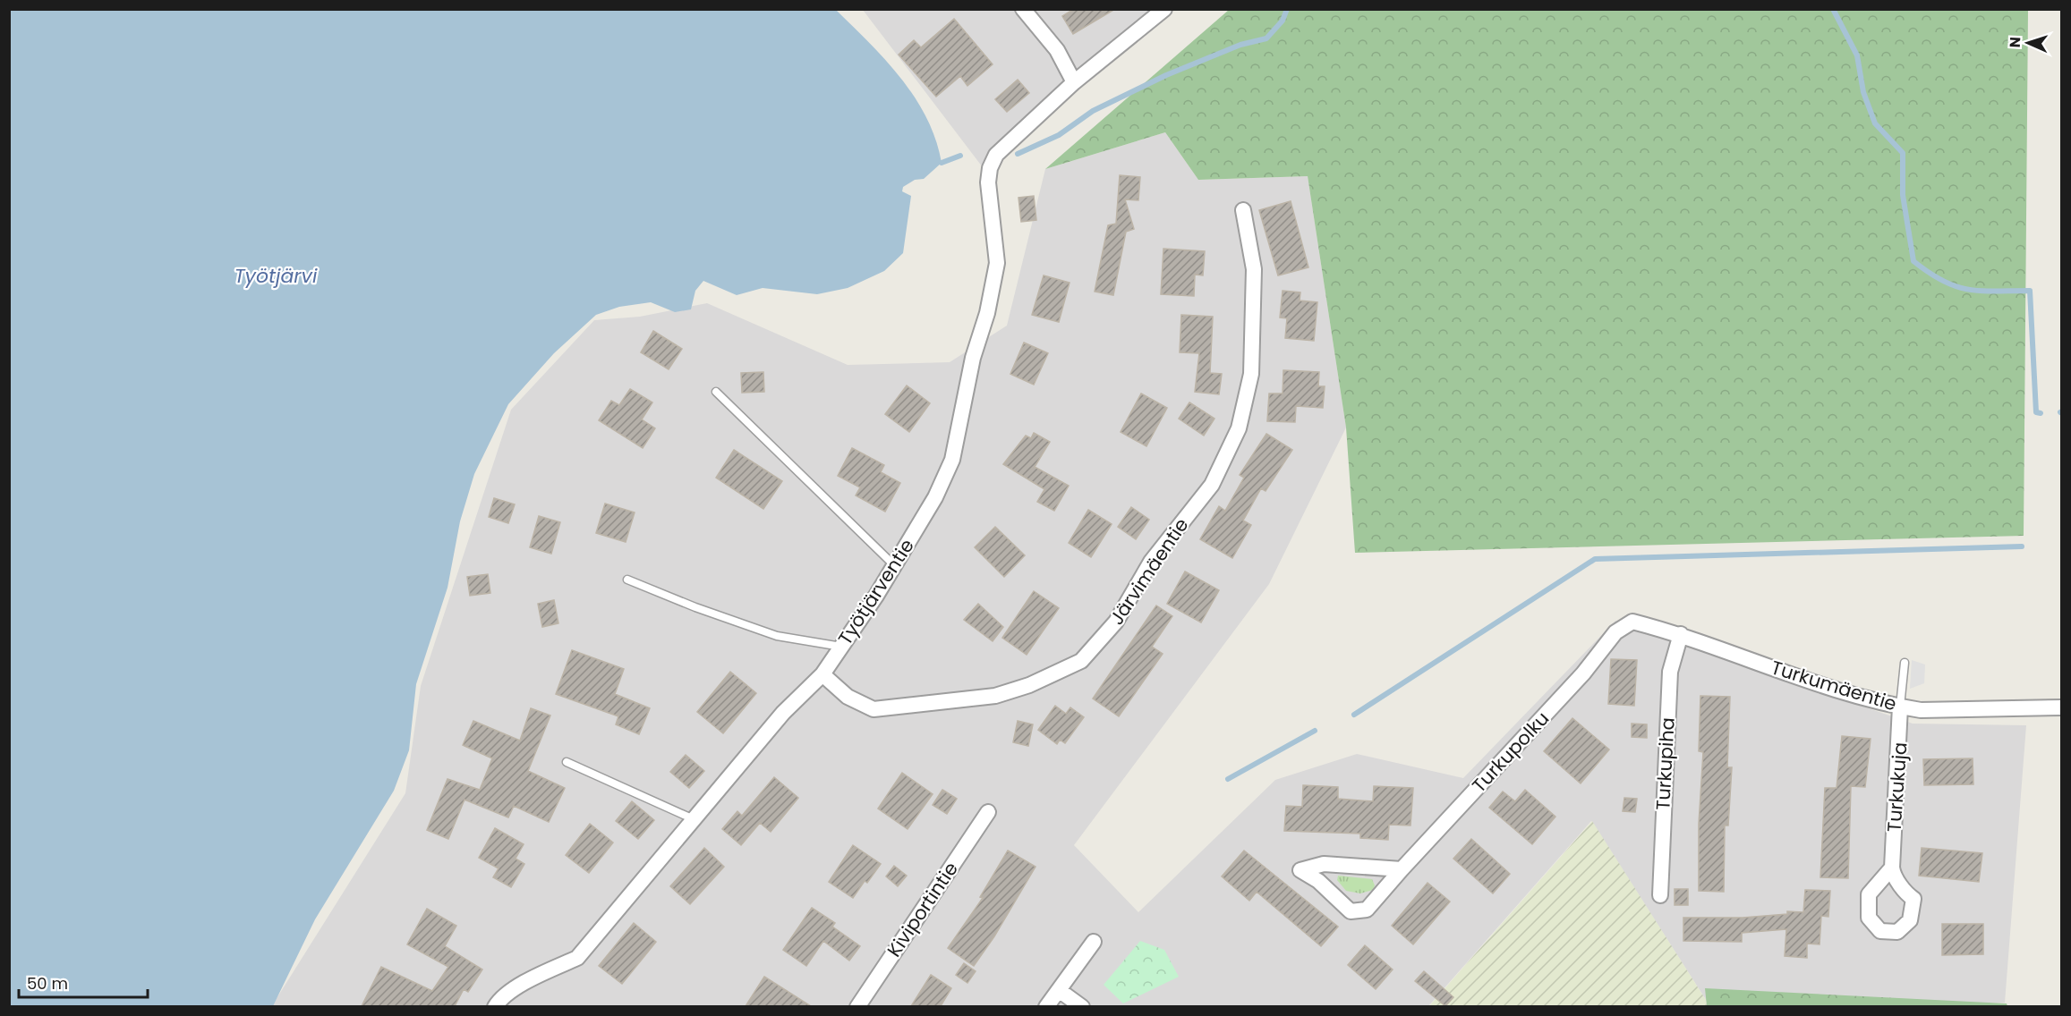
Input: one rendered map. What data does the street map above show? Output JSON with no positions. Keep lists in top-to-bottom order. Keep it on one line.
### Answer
{"streets":{"street":["Järvimäentie","Työtjärventie","Turkumäentie","Turkupolku","Turkupiha","Turkukuja","Kiviportintie"]},"crossings":[["Järvimäentie","Työtjärventie"],["Turkumäentie","Turkupolku"],["Turkumäentie","Turkupiha"],["Turkumäentie","Turkukuja"]],"water":["Työtjärvi"],"scale_bar":"50 m","north":"left"}
